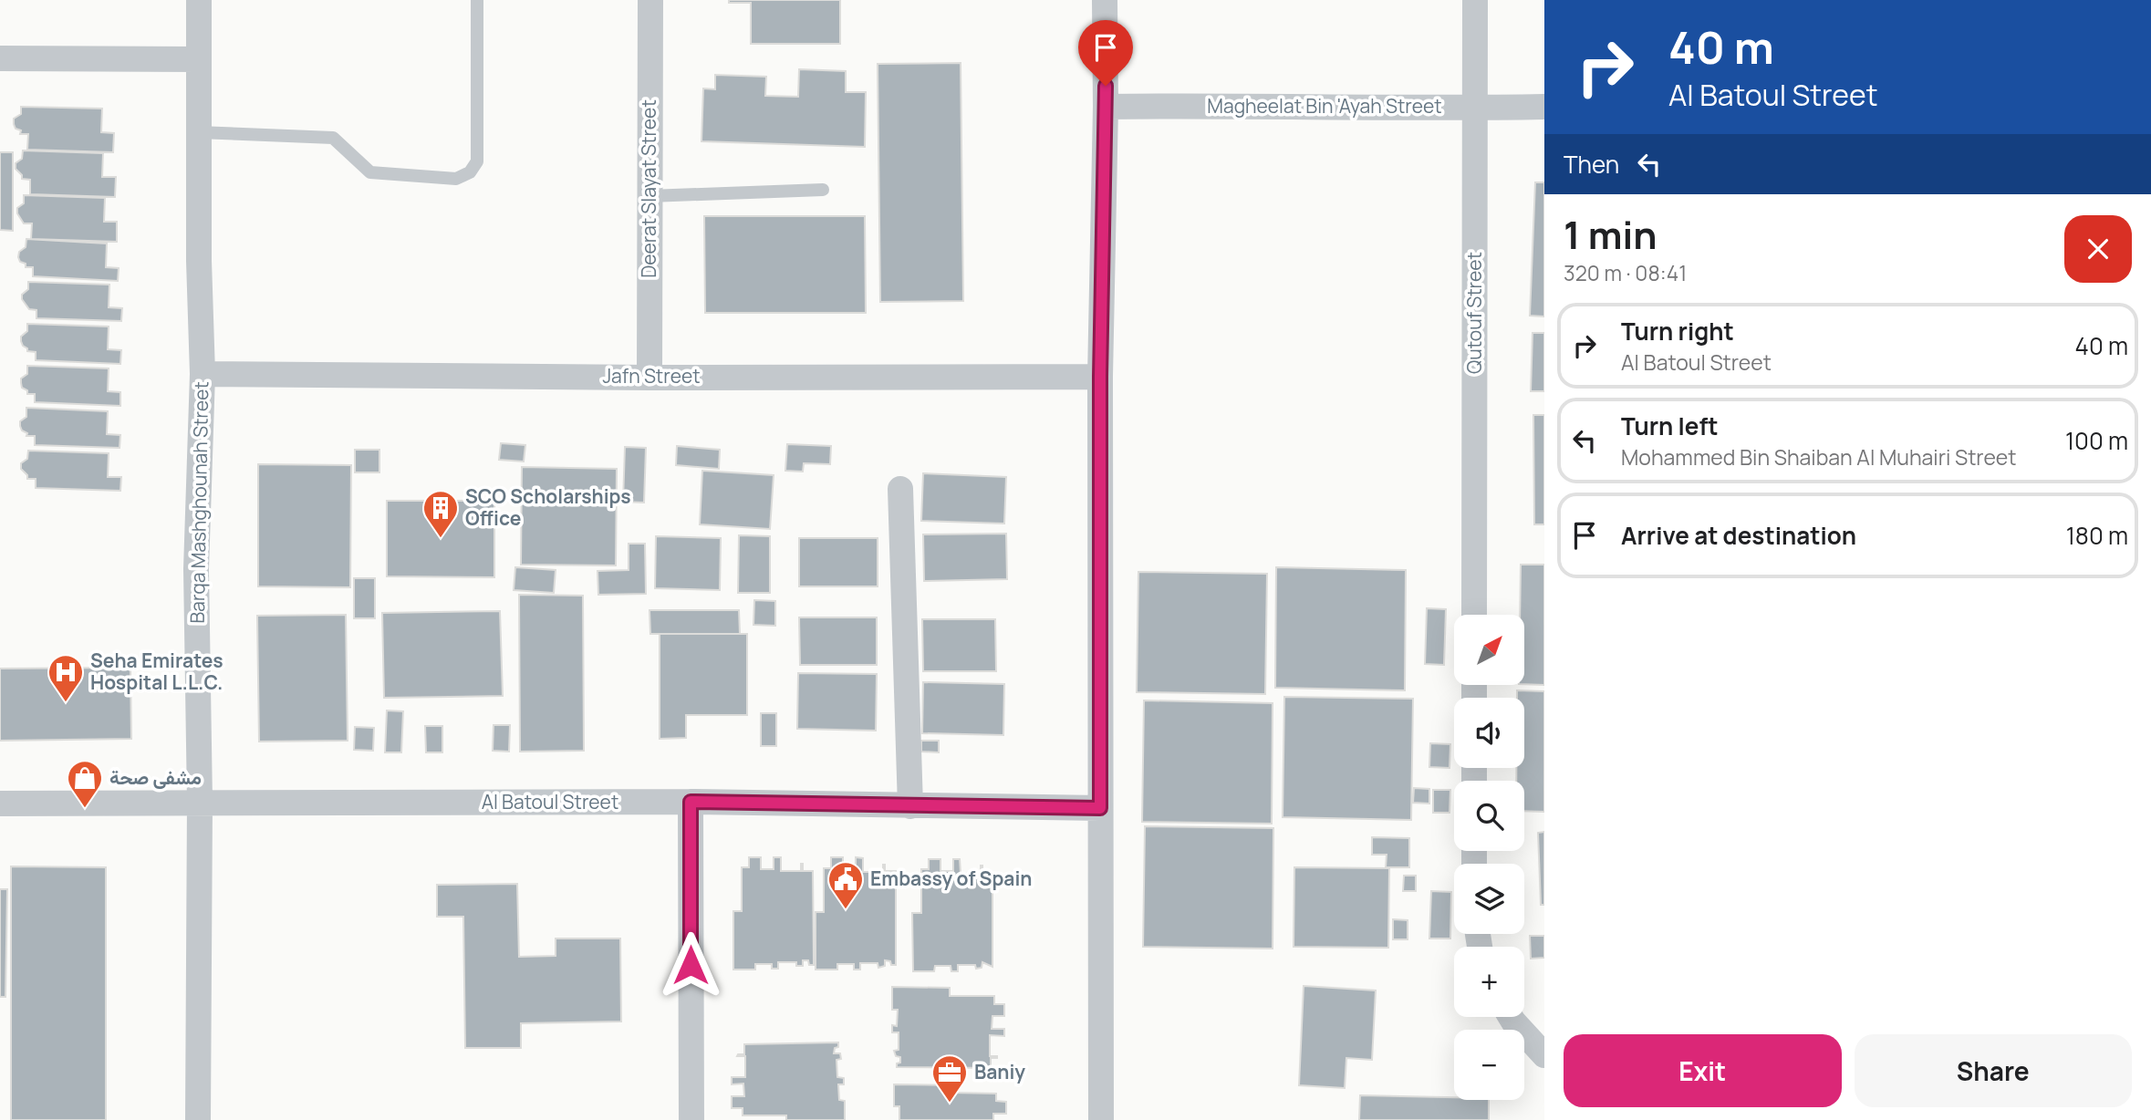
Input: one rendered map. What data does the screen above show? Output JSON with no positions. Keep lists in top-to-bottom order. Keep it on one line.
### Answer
{"streets":{"street":["Magheelat Bin 'Ayah Street","Deerat Slayat Street","Qutouf Street","Jafn Street","Barqa Mashghounah Street","Al Batoul Street"]},"crossings":[["Magheelat Bin 'Ayah Street","Qutouf Street"],["Deerat Slayat Street","Jafn Street"],["Jafn Street","Barqa Mashghounah Street"],["Barqa Mashghounah Street","Al Batoul Street"]],"places":{"building":["SCO Scholarships Office"],"hospital":["Seha Emirates Hospital L.L.C."],"shop":["مشفى صحة"],"public building":["Embassy of Spain"],"office":["Baniy"]},"north":"top right","page":{"turn":["40 m","Al Batoul Street"],"then":"Then","heading":["1 min","320 m · 08:41"],"list":[{"name":"Turn right","note":"Al Batoul Street","value":"40 m"},{"name":"Turn left","note":"Mohammed Bin Shaiban Al Muhairi Street","value":"100 m"},{"name":"Arrive at destination","value":"180 m"}],"map_buttons":["+","−"],"buttons":["Exit","Share"]}}
